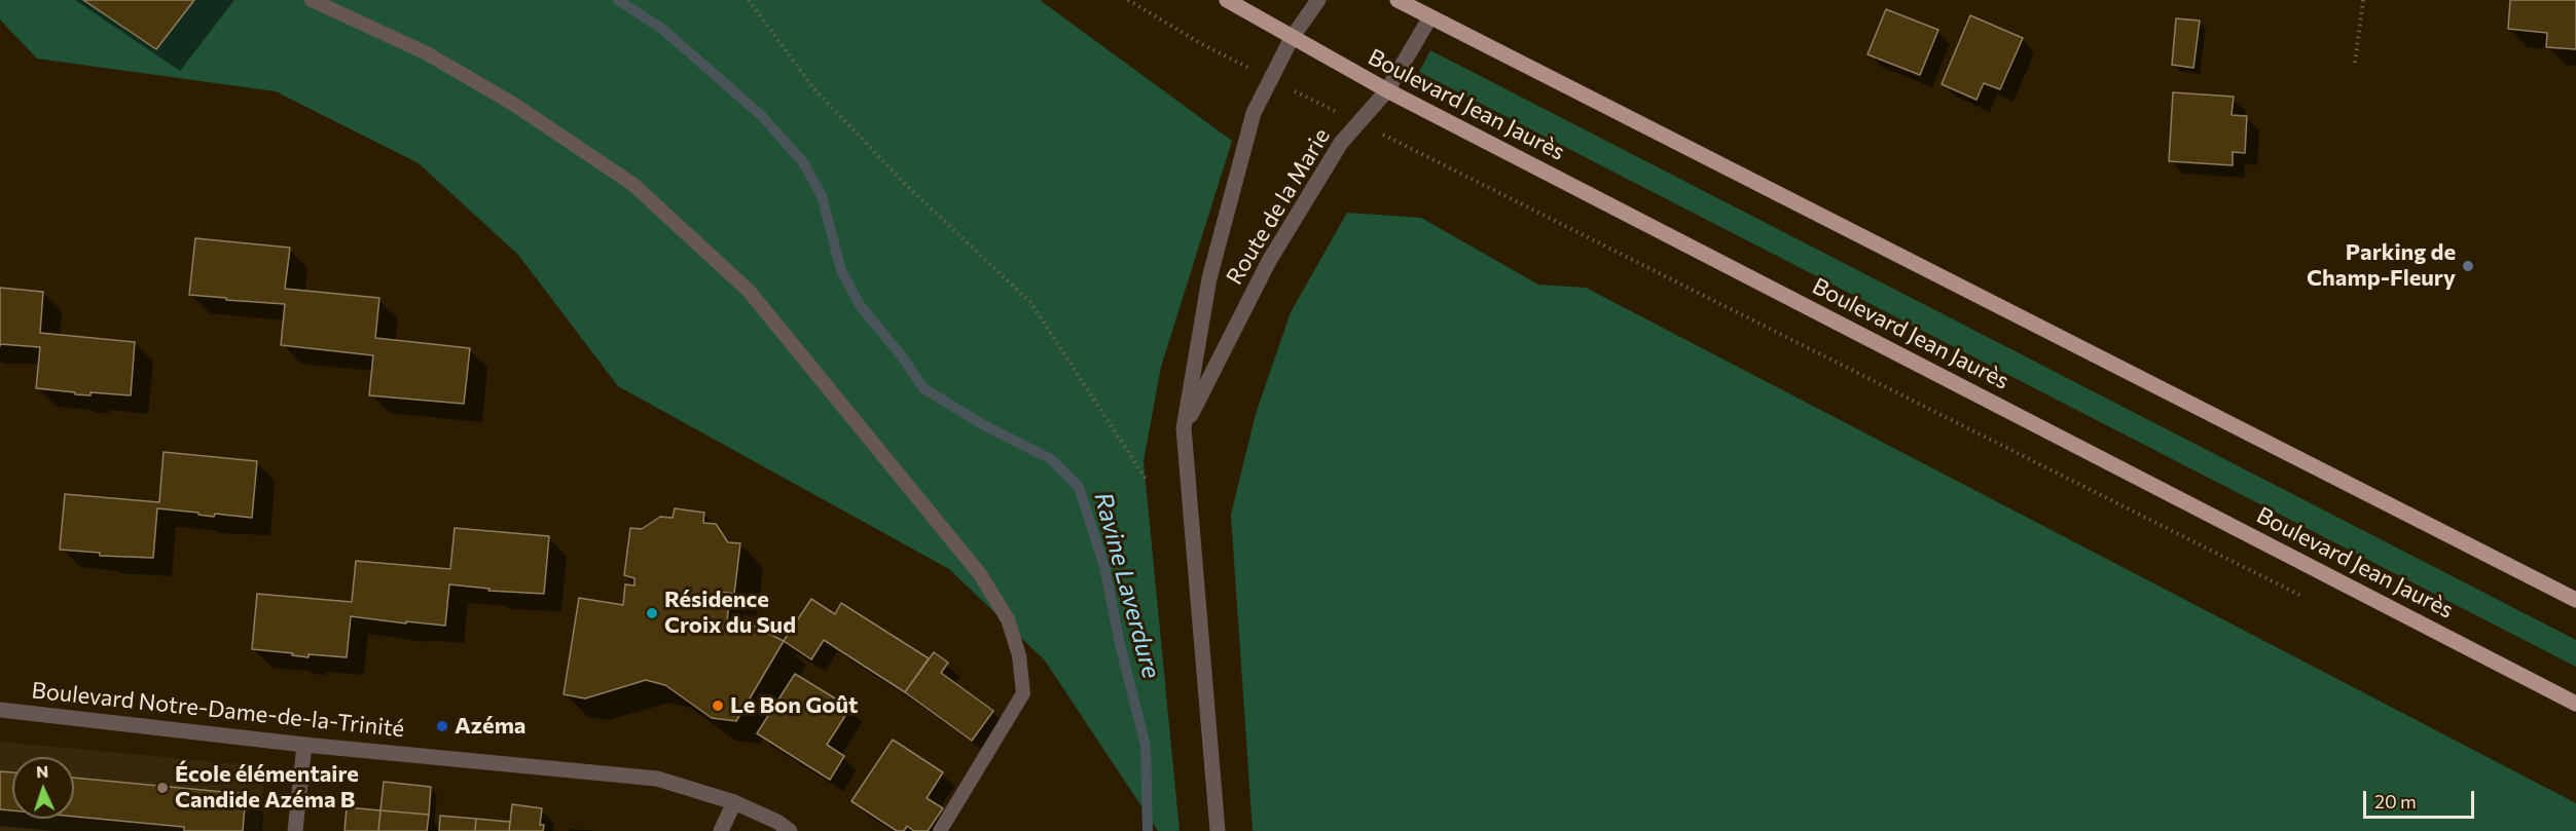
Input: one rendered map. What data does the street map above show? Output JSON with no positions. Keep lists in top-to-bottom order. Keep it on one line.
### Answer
{"streets":{"main road":["Boulevard Jean Jaurès"],"street":["Route de la Marie","Boulevard Notre-Dame-de-la-Trinité"]},"crossings":[["Boulevard Jean Jaurès","Route de la Marie"]],"water":["Ravine Laverdure"],"places":["Parking de Champ-Fleury","Résidence Croix du Sud","Le Bon Goût","Azéma","École élémentaire Candide Azéma B"],"scale_bar":"20 m","north":"top"}
